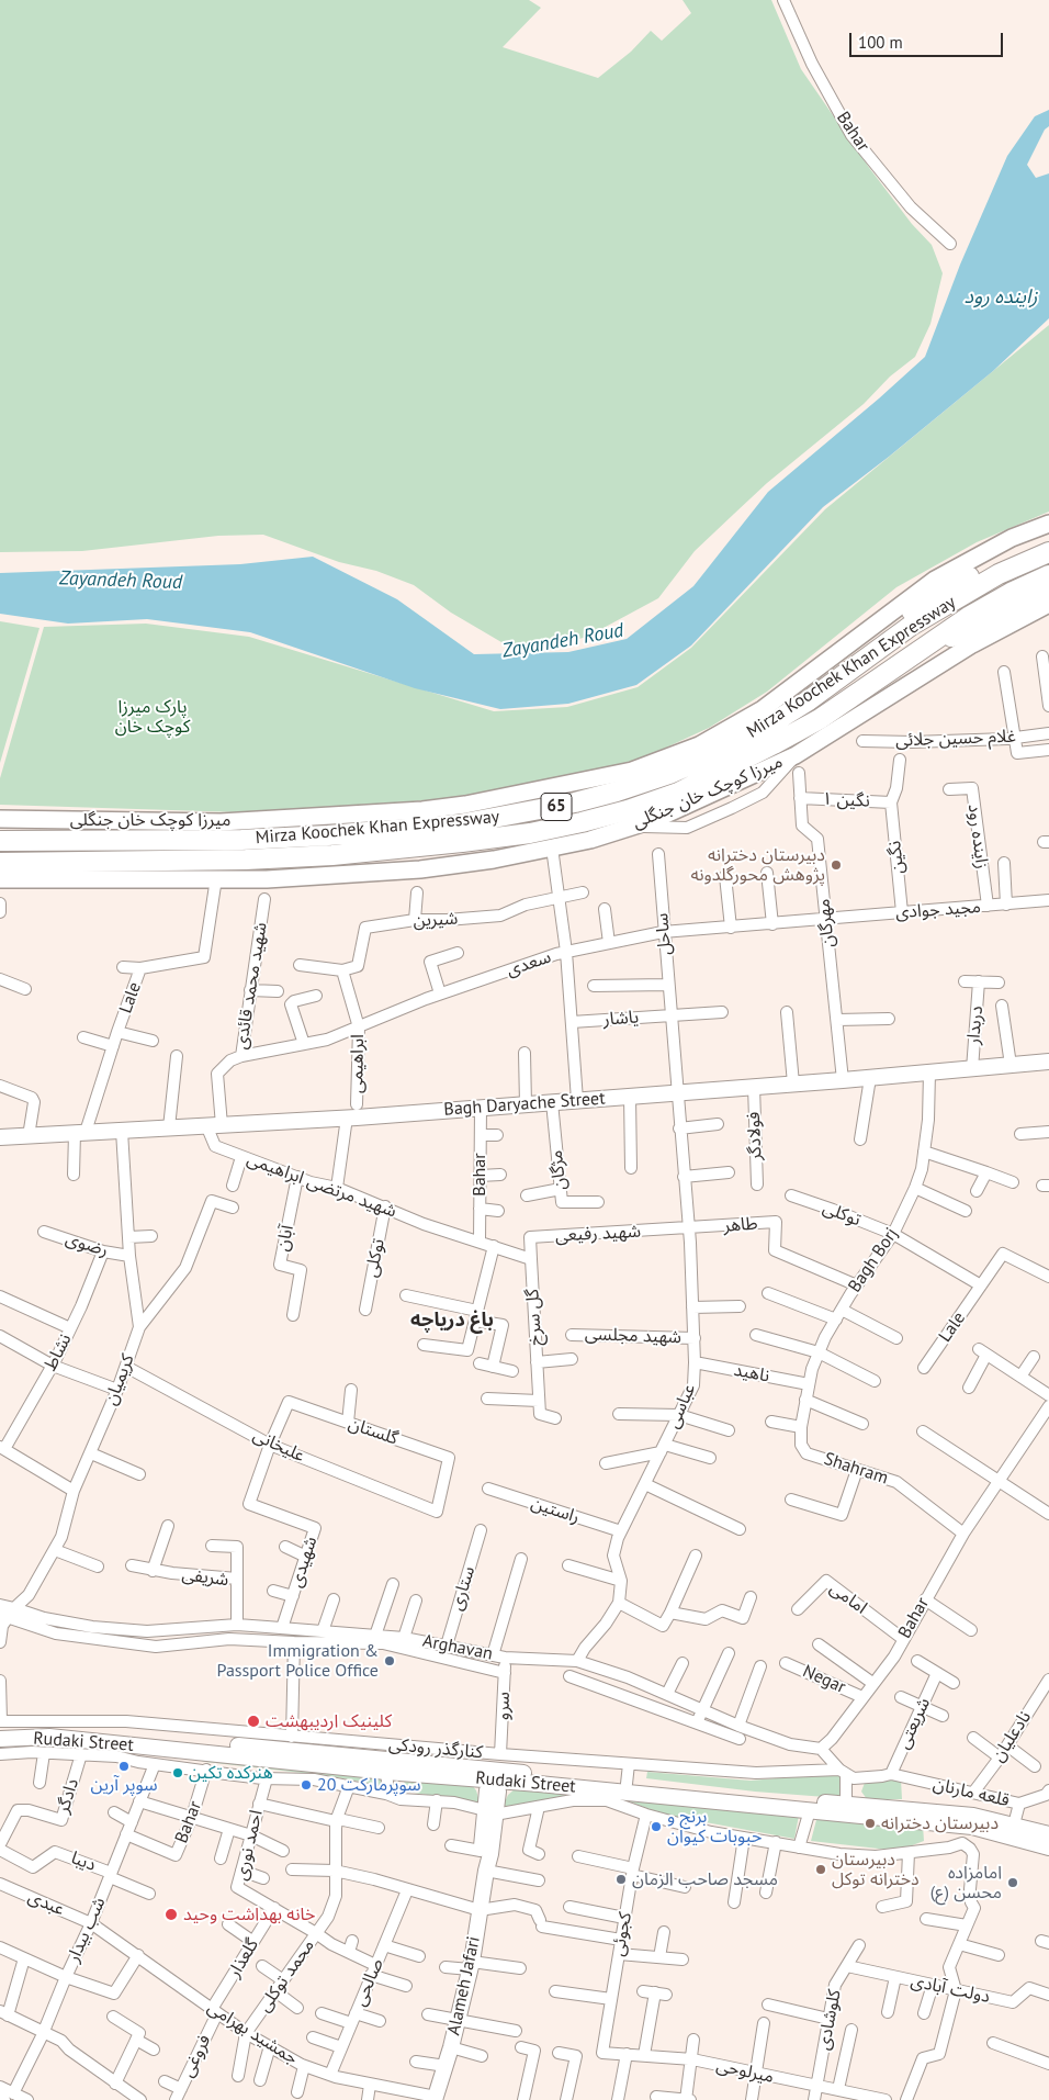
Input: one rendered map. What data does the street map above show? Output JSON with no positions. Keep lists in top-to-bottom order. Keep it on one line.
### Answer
{"streets":{"highway":["Mirza Koochek Khan Expressway","65"],"main road":["میرزا کوچک خان جنگلی","Bagh Daryache Street","Rudaki Street","Alameh Jafari"],"street":["Bahar","غلام حسین جلائی","نگین ۱","زاینده رود","نگین","مجید جوادی","شیرین","مهرگان","ساحل","سعدی","شهید محمد قائدی","Lale","یاشار","دربدار","ابراهیمی","فولادگر","مژگان","شهید مرتضی ابراهیمی","توکلی","طاهر","شهید رفیعی","آبان","رضوی","Bagh Borj","گل سرخ","شهید مجلسی","نشاط","ناهید","کریمیان","عباسی","گلستان","علیخانی","Shahram","راستین","شهیدی","شریفی","ستاری","امامی","Arghavan","Negar","سرو","شریعتی","نادعلیان","کنارگذر رودکی","قلعه مارنان","دادگر","احمد نوری","دیبا","عبدی","شب بیدار","کجوئی","گلعذار","محمد توکلی","صالحی","دولت آبادی","کلوشادی","جمشید بهرامی","فروغی","میرلوحی"]},"crossings":[["Bahar","Bagh Daryache Street"],["Bahar","شهید مرتضی ابراهیمی"],["Bahar","Shahram"],["Bahar","امامی"],["Bahar","Arghavan"],["Bahar","Negar"],["Bahar","شب بیدار"],["میرزا کوچک خان جنگلی","Lale"],["نگین ۱","نگین"],["نگین ۱","مهرگان"],["زاینده رود","مجید جوادی"],["نگین","مجید جوادی"],["مجید جوادی","مهرگان"],["مجید جوادی","سعدی"],["شیرین","ابراهیمی"],["مهرگان","سعدی"],["مهرگان","Bagh Daryache Street"],["ساحل","سعدی"],["ساحل","یاشار"],["ساحل","Bagh Daryache Street"],["ساحل","عباسی"],["سعدی","شهید محمد قائدی"],["سعدی","ابراهیمی"],["شهید محمد قائدی","Bagh Daryache Street"],["شهید محمد قائدی","شهید مرتضی ابراهیمی"],["Lale","Bagh Daryache Street"],["Lale","توکلی"],["دربدار","Bagh Daryache Street"],["ابراهیمی","Bagh Daryache Street"],["ابراهیمی","شهید مرتضی ابراهیمی"],["Bagh Daryache Street","فولادگر"],["Bagh Daryache Street","مژگان"],["Bagh Daryache Street","شهید مرتضی ابراهیمی"],["Bagh Daryache Street","Bagh Borj"],["Bagh Daryache Street","کریمیان"],["Bagh Daryache Street","عباسی"],["شهید مرتضی ابراهیمی","توکلی"],["شهید مرتضی ابراهیمی","آبان"],["توکلی","Bagh Borj"],["طاهر","شهید رفیعی"],["طاهر","Bagh Borj"],["طاهر","عباسی"],["شهید رفیعی","گل سرخ"],["شهید رفیعی","عباسی"],["رضوی","نشاط"],["رضوی","کریمیان"],["Bagh Borj","ناهید"],["Bagh Borj","Shahram"],["شهید مجلسی","عباسی"],["ناهید","عباسی"],["کریمیان","علیخانی"],["کریمیان","Arghavan"],["عباسی","راستین"],["عباسی","Arghavan"],["گلستان","علیخانی"],["گلستان","شهیدی"],["علیخانی","شهیدی"],["شهیدی","Arghavan"],["شریفی","Arghavan"],["ستاری","Arghavan"],["Arghavan","سرو"],["سرو","کنارگذر رودکی"],["شریعتی","قلعه مارنان"],["نادعلیان","قلعه مارنان"],["Rudaki Street","کنارگذر رودکی"],["احمد نوری","گلعذار"],["احمد نوری","محمد توکلی"],["احمد نوری","صالحی"],["دیبا","شب بیدار"],["عبدی","شب بیدار"],["عبدی","جمشید بهرامی"],["شب بیدار","جمشید بهرامی"],["کجوئی","میرلوحی"],["گلعذار","جمشید بهرامی"],["گلعذار","فروغی"],["محمد توکلی","جمشید بهرامی"],["صالحی","جمشید بهرامی"],["Alameh Jafari","جمشید بهرامی"],["دولت آبادی","کلوشادی"],["کلوشادی","میرلوحی"],["جمشید بهرامی","فروغی"]],"districts":["باغ دریاچه"],"water":["زاینده رود","Zayandeh Roud"],"parks":["پارک میرزا کوچک خان"],"places":["دبیرستان دخترانه پژوهش محورگلدونه","Immigration & Passport Police Office","کلینیک اردیبهشت","سوپر آرین","هنرکده تکین","سوپرمارکت 20","دبیرستان دخترانه","برنج و حبوبات کیوان","دبیرستان دخترانه توکل","مسجد صاحب الزمان","امامزاده محسن (ع)","خانه بهداشت وحید"],"scale_bar":"100 m"}
